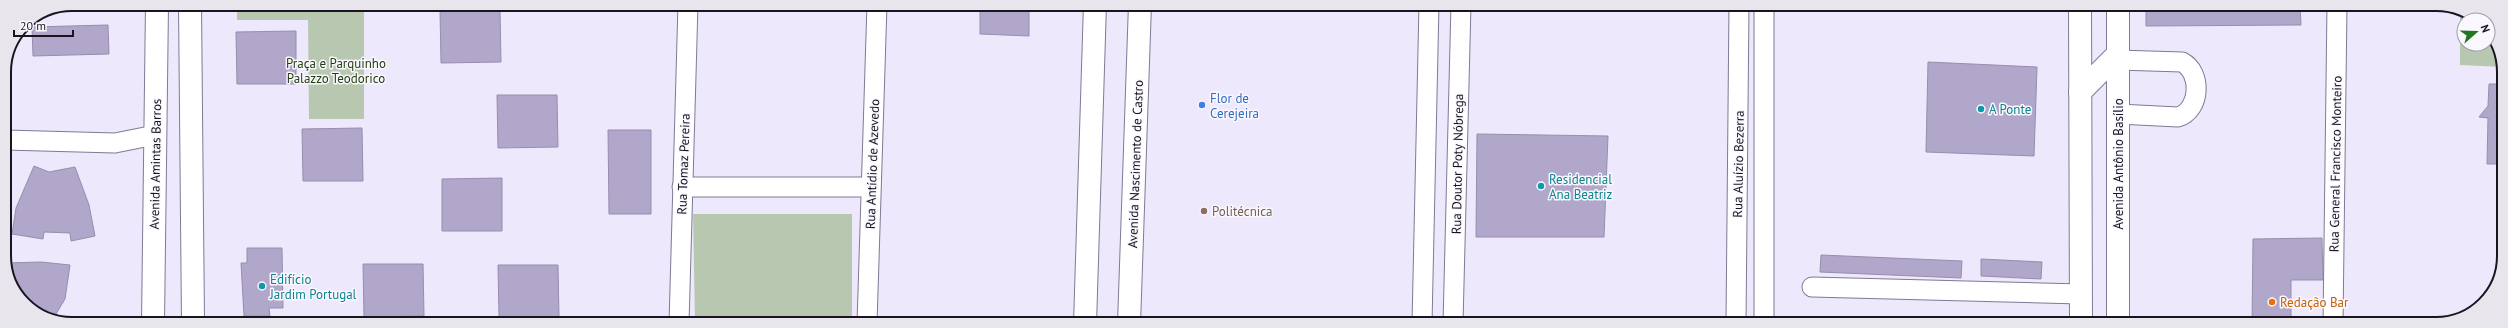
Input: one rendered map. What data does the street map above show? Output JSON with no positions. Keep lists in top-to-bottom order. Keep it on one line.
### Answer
{"streets":{"main road":["Avenida Amintas Barros","Avenida Nascimento de Castro","Avenida Antônio Basílio"],"street":["Rua Tomaz Pereira","Rua Antídio de Azevedo","Rua Doutor Poty Nóbrega","Rua Aluízio Bezerra","Rua General Francisco Monteiro"]},"parks":["Praça e Parquinho Palazzo Teodorico"],"places":["Flor de Cerejeira","A Ponte","Residencial Ana Beatriz","Politécnica","Edifício Jardim Portugal","Redação Bar"],"scale_bar":"20 m","north":"right"}
